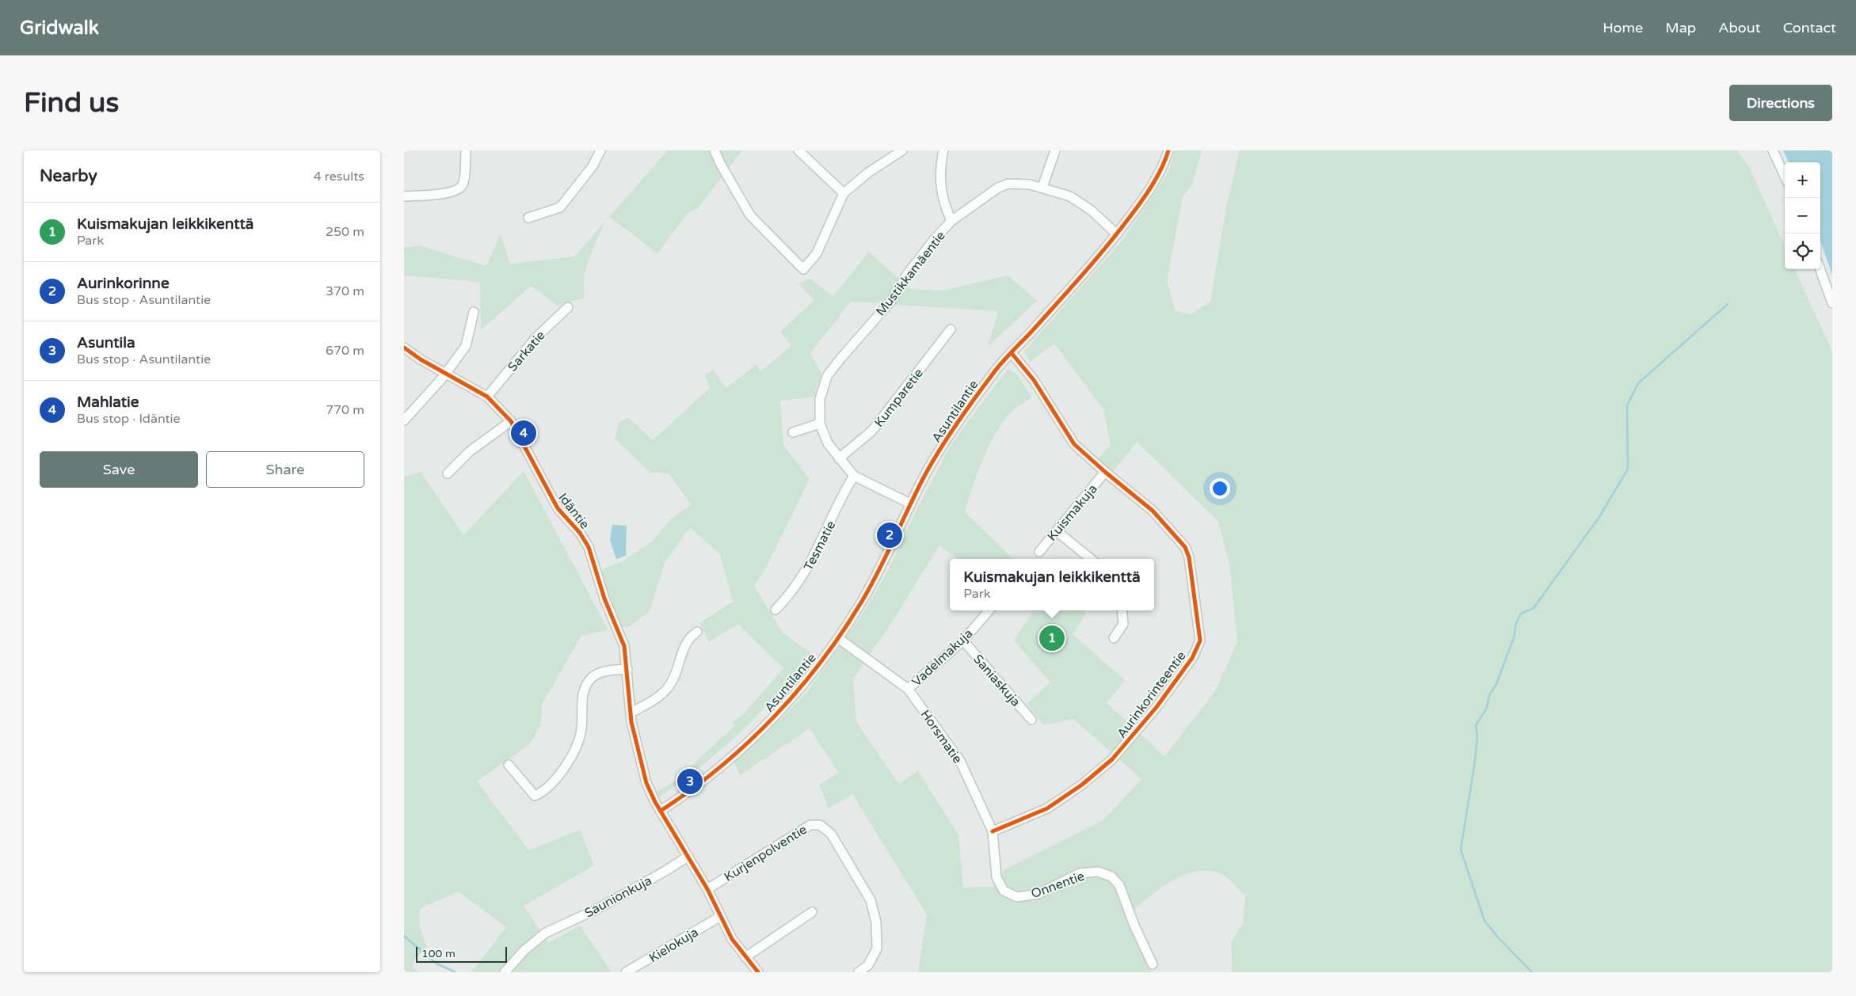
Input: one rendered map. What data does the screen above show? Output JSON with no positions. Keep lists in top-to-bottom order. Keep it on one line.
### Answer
{"streets":{"street":["Mustikkamäentie","Sarkatie","Kumparetie","Asuntilantie","Idäntie","Kuismakuja","Tesmatie","Vadelmakuja","Saniaskuja","Aurinkorinteentie","Horsmatie","Kurjenpolventie","Onnentie","Saunionkuja","Kielokuja"]},"crossings":[["Mustikkamäentie","Kumparetie"],["Mustikkamäentie","Asuntilantie"],["Mustikkamäentie","Tesmatie"],["Sarkatie","Idäntie"],["Asuntilantie","Idäntie"],["Asuntilantie","Aurinkorinteentie"],["Asuntilantie","Horsmatie"],["Idäntie","Kurjenpolventie"],["Idäntie","Saunionkuja"],["Idäntie","Kielokuja"],["Kuismakuja","Aurinkorinteentie"],["Vadelmakuja","Saniaskuja"],["Vadelmakuja","Horsmatie"],["Aurinkorinteentie","Horsmatie"],["Horsmatie","Onnentie"]],"scale_bar":"100 m","page":{"header":"Gridwalk","nav":["Home","Map","About","Contact"],"buttons":["Directions",["Save","Share"]],"title":"Find us","heading":["Nearby","4 results"],"map_buttons":["+","−"],"list":[{"mark":"1","name":"Kuismakujan leikkikenttä","note":"Park","value":"250 m"},{"mark":"2","name":"Aurinkorinne","note":"Bus stop · Asuntilantie","value":"370 m"},{"mark":"3","name":"Asuntila","note":"Bus stop · Asuntilantie","value":"670 m"},{"mark":"4","name":"Mahlatie","note":"Bus stop · Idäntie","value":"770 m"}],"pins":["4","2","1","3"],"popup":["Kuismakujan leikkikenttä","Park"],"scale":"100 m"}}
